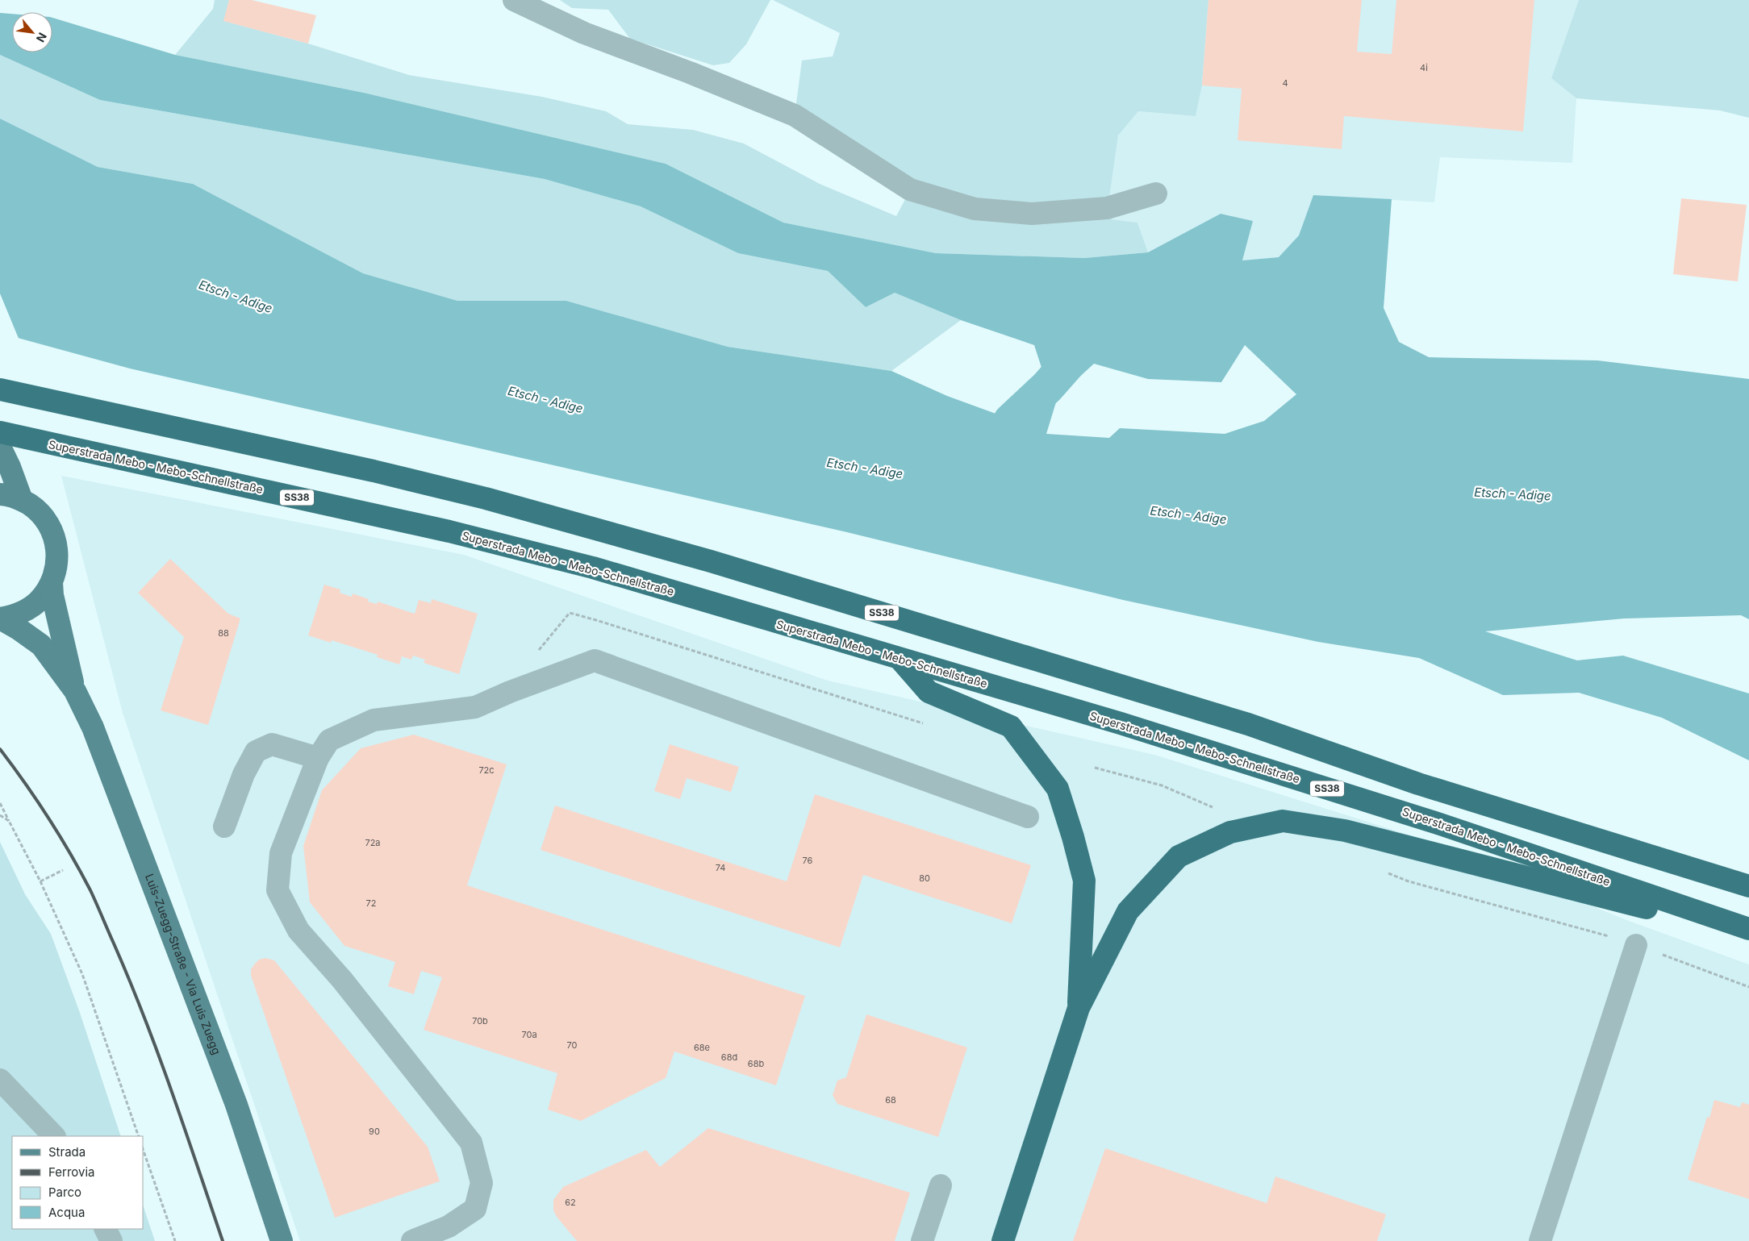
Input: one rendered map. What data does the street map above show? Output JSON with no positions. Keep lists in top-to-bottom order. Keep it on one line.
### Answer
{"streets":{"highway":["Superstrada Mebo - Mebo-Schnellstraße","SS38"],"main road":["Luis-Zuegg-Straße - Via Luis Zuegg"]},"water":["Etsch - Adige"],"house_numbers":["4i","4","88","72c","72a","76","74","80","72","70b","70a","70","68e","68d","68b","68","90","62"],"legend":["Strada","Ferrovia","Parco","Acqua"],"north":"bottom right"}
